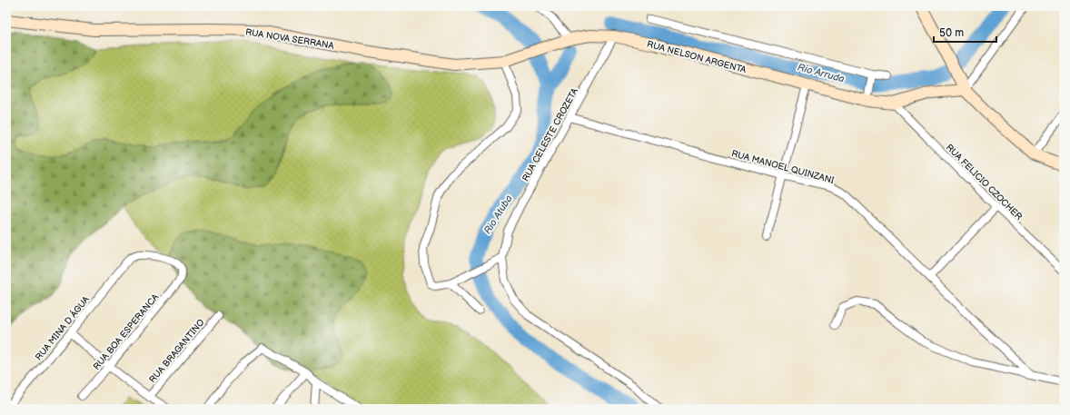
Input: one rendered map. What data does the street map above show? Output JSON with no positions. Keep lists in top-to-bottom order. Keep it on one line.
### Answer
{"streets":{"main road":["RUA NOVA SERRANA","RUA NELSON ARGENTA"],"street":["RUA CELESTE CROZETA","RUA MANOEL QUINZANI","RUA FELICIO CZOCHER","RUA MINA D ÁGUA","RUA BOA ESPERANCA","RUA BRAGANTINO"]},"crossings":[["RUA NOVA SERRANA","RUA NELSON ARGENTA"],["RUA NELSON ARGENTA","RUA CELESTE CROZETA"],["RUA NELSON ARGENTA","RUA FELICIO CZOCHER"],["RUA CELESTE CROZETA","RUA MANOEL QUINZANI"],["RUA MINA D ÁGUA","RUA BOA ESPERANCA"]],"water":["Rio Arruda","Rio Atuba"],"scale_bar":"50 m"}
